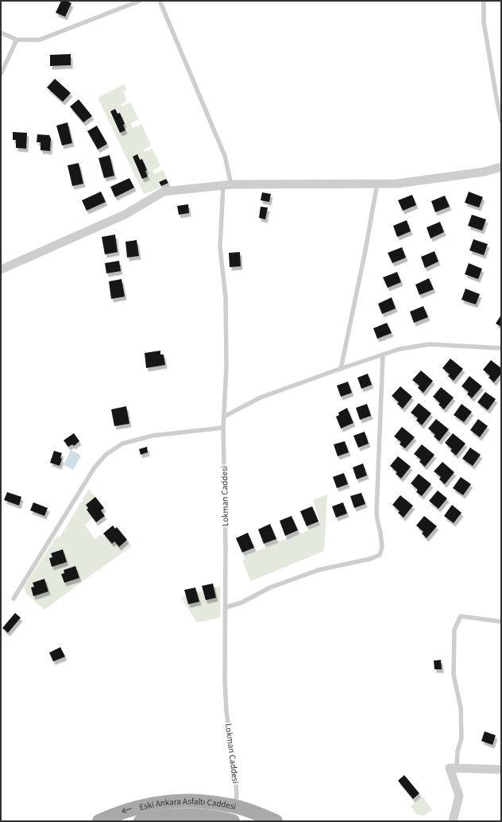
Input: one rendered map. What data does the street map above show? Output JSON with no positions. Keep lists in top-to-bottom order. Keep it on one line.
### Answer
{"streets":{"main road":["Eski Ankara Asfaltı Caddesi"],"lane":["Lokman Caddesi"]},"crossings":[["Lokman Caddesi","Eski Ankara Asfaltı Caddesi"]]}
